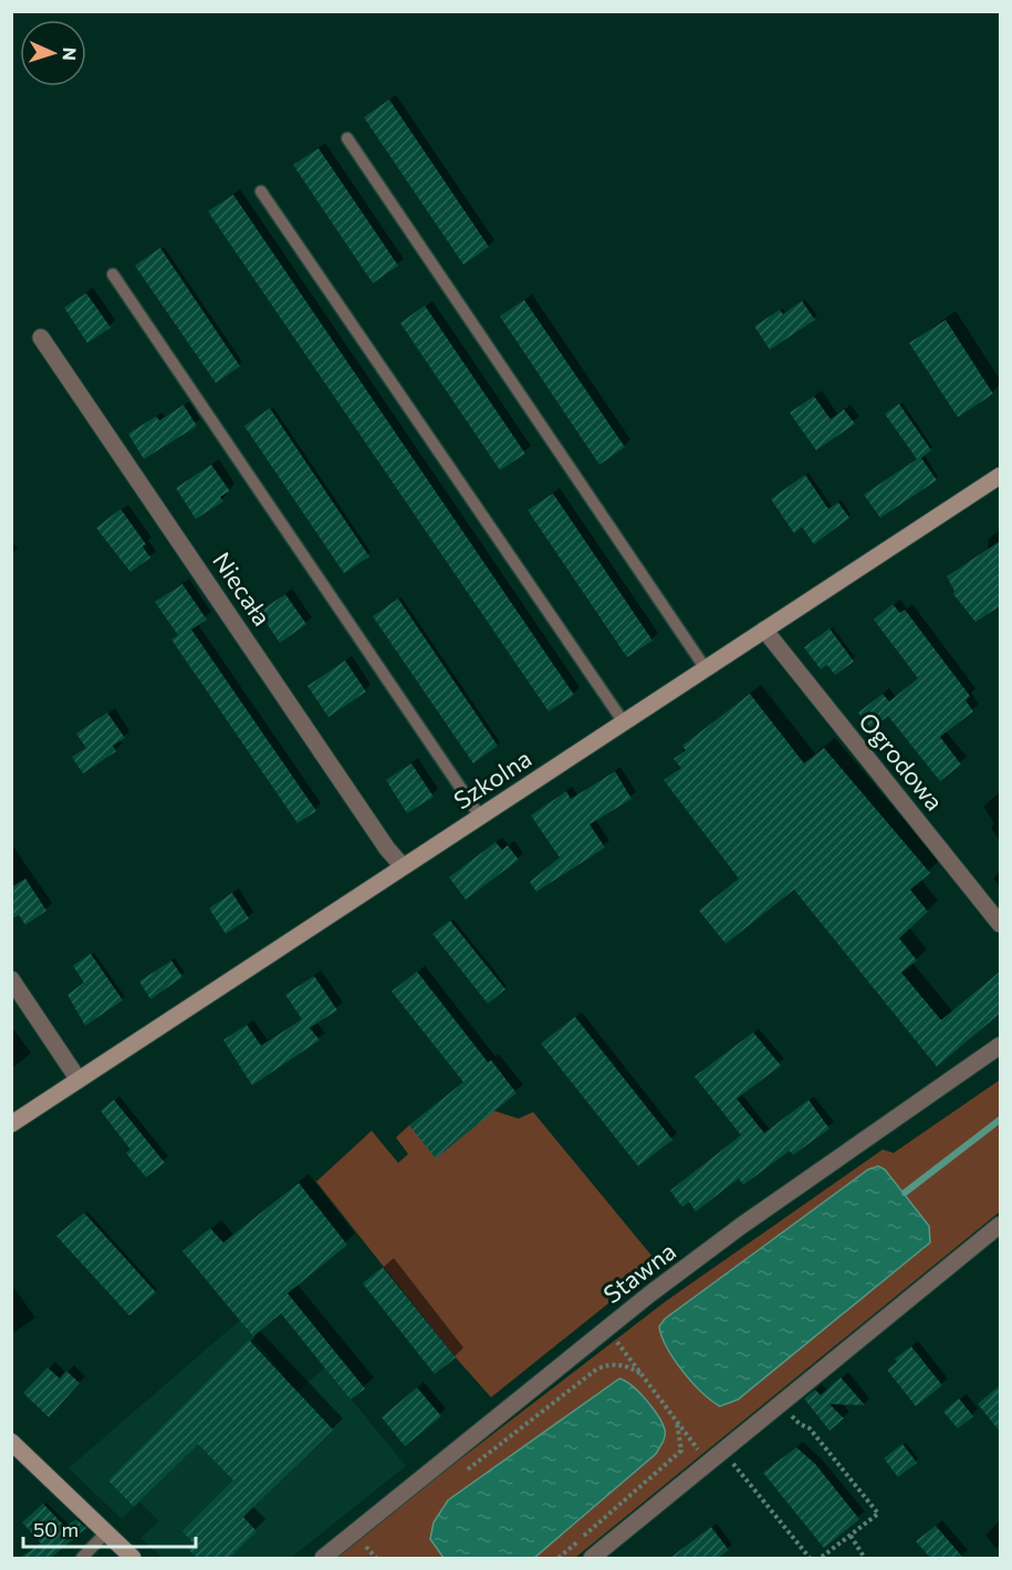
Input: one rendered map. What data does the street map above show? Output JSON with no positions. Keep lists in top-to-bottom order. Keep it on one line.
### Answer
{"streets":{"street":["Niecała","Ogrodowa","Szkolna","Stawna"]},"crossings":[["Niecała","Szkolna"],["Ogrodowa","Szkolna"]],"scale_bar":"50 m","north":"right"}
